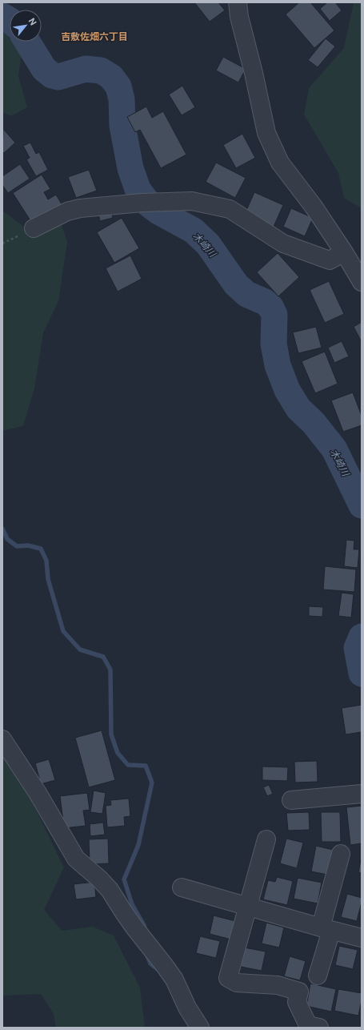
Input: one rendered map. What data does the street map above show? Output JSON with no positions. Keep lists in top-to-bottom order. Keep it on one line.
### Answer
{"districts":["吉敷佐畑六丁目"],"water":["木崎川"],"north":"top right"}
